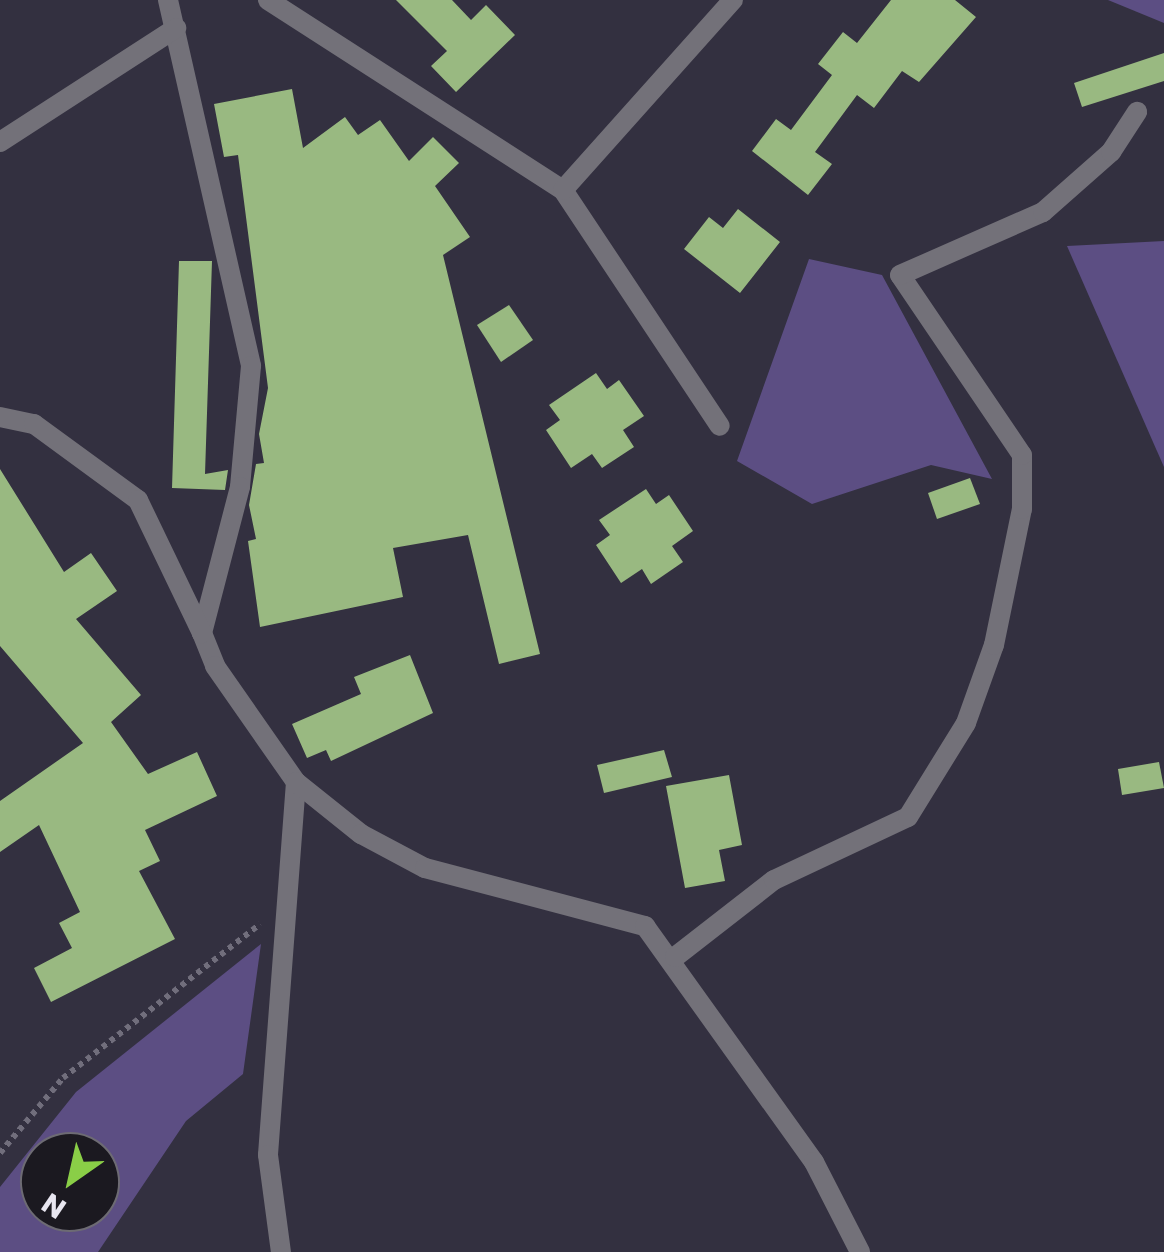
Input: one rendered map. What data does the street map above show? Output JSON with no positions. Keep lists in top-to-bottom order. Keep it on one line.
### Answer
{"north":"bottom left"}
